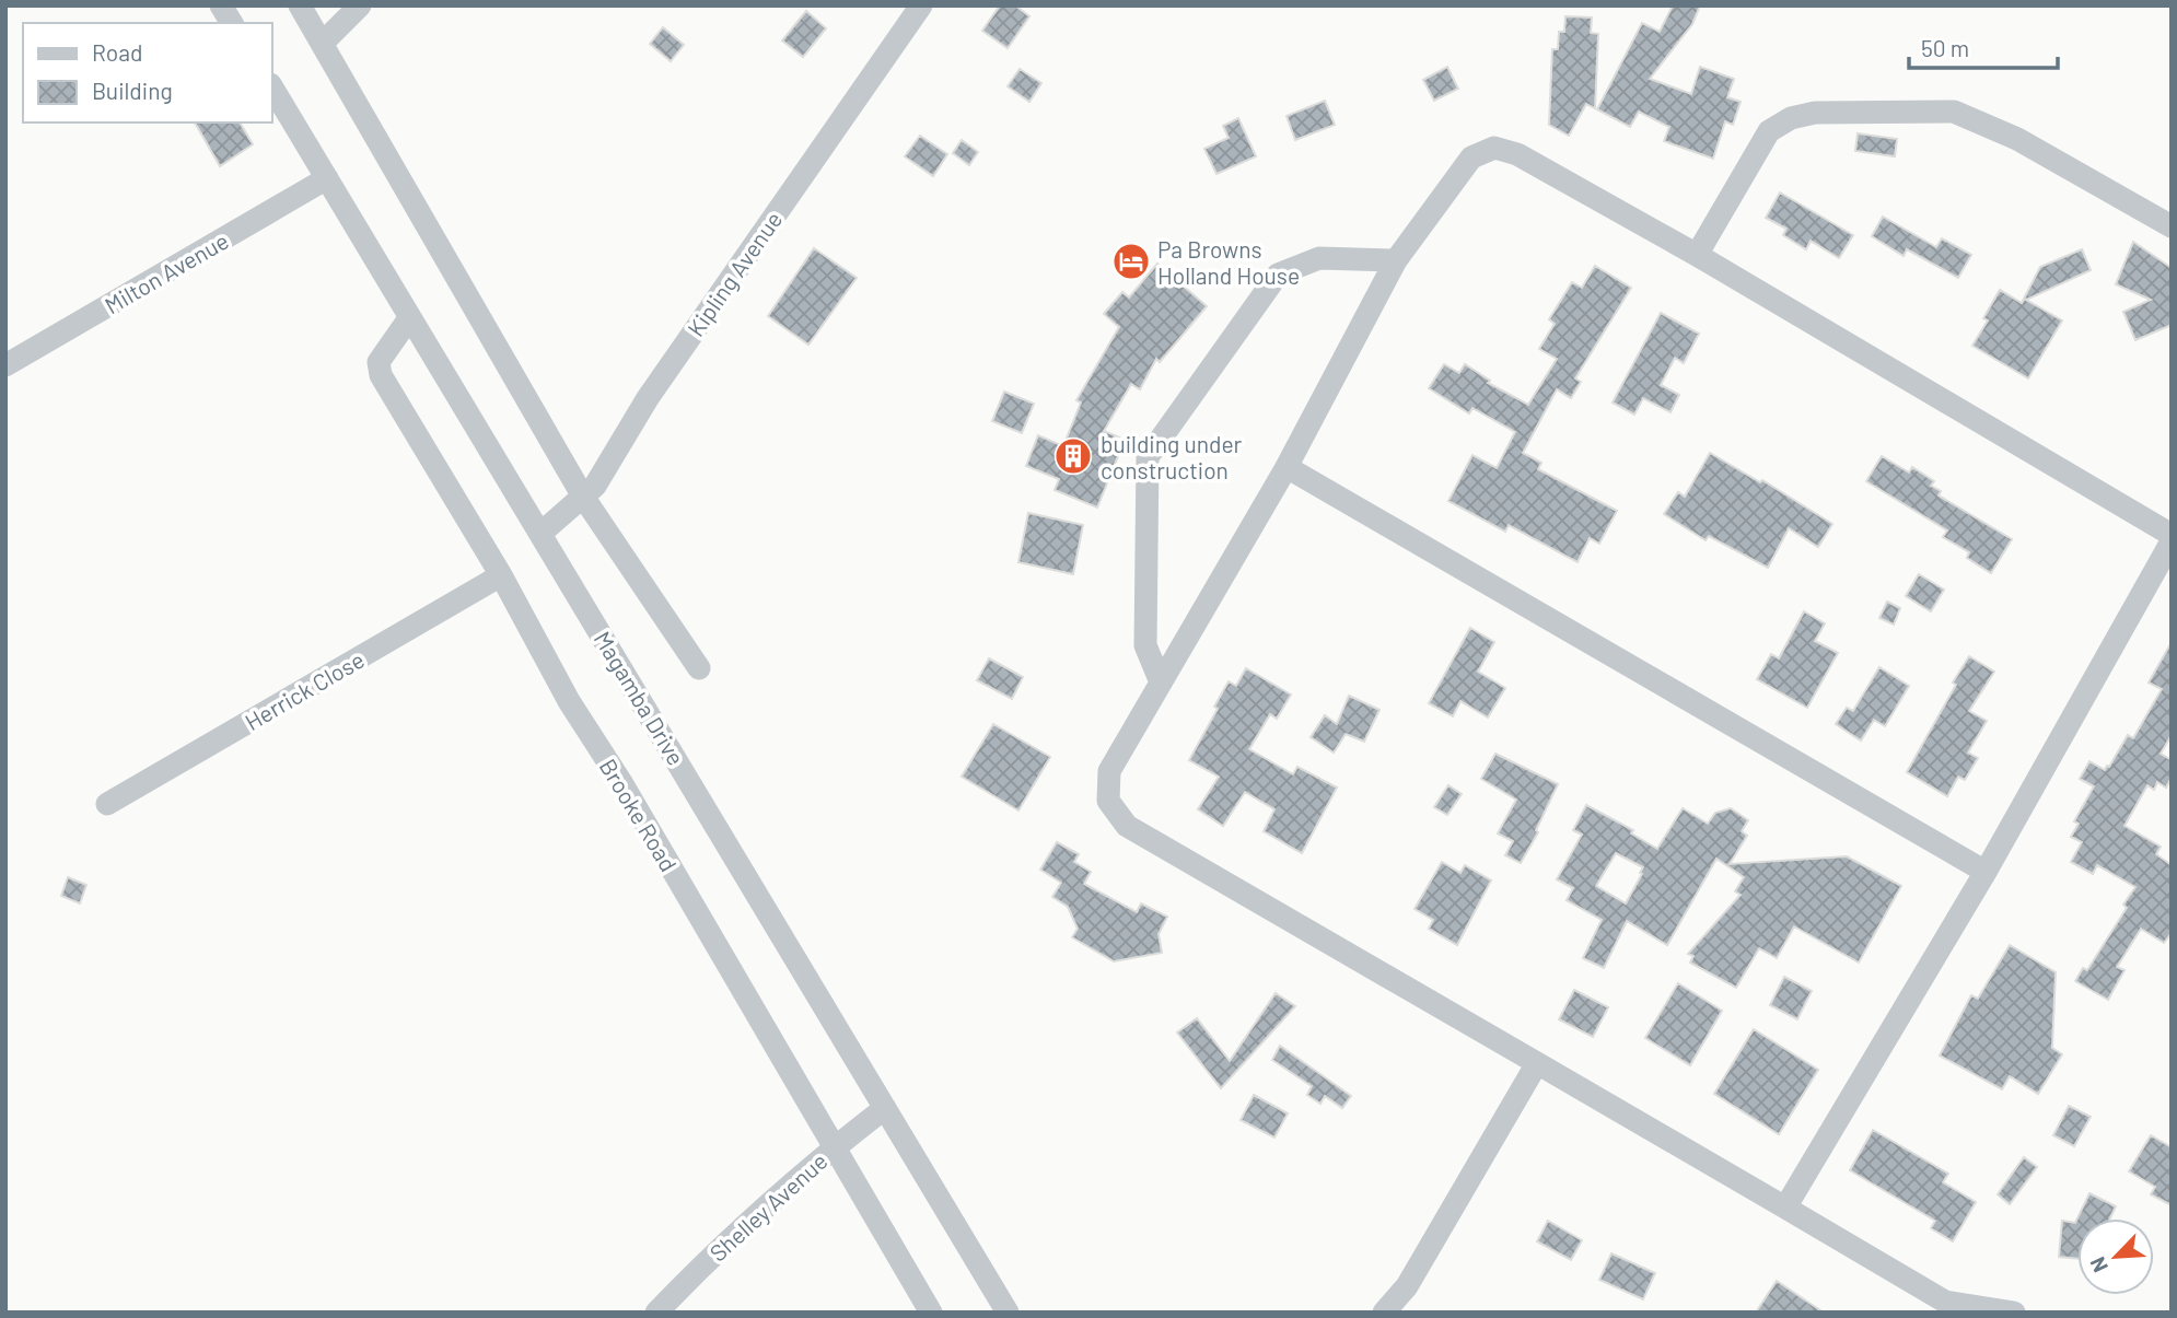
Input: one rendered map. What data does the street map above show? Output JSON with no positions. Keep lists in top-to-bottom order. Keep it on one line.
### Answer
{"streets":{"street":["Milton Avenue","Kipling Avenue","Herrick Close","Magamba Drive","Brooke Road","Shelley Avenue"]},"crossings":[["Milton Avenue","Magamba Drive"],["Kipling Avenue","Magamba Drive"],["Herrick Close","Brooke Road"],["Magamba Drive","Brooke Road"],["Magamba Drive","Shelley Avenue"],["Brooke Road","Shelley Avenue"]],"places":{"hotel":["Pa Browns Holland House"],"building":["building under construction"]},"legend":["Road","Building"],"scale_bar":"50 m","north":"bottom left"}
